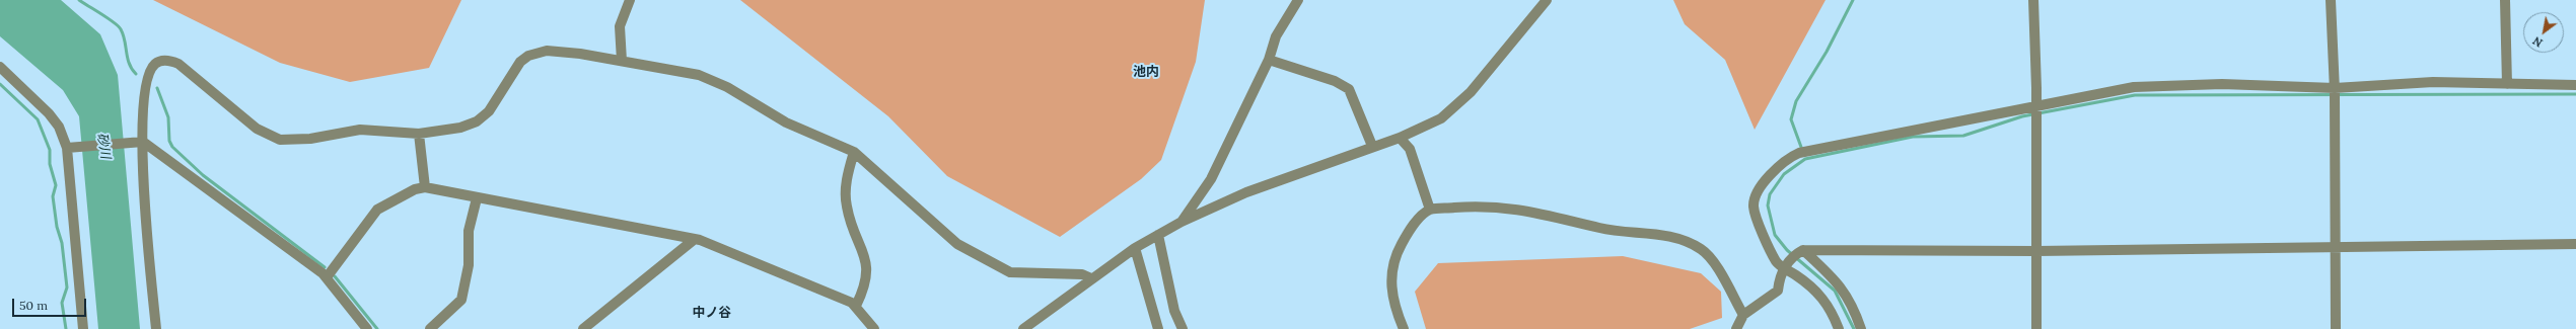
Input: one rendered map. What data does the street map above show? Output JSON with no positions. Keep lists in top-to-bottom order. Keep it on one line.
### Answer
{"districts":["池内","中ノ谷"],"water":["砂川"],"scale_bar":"50 m","north":"bottom left"}
